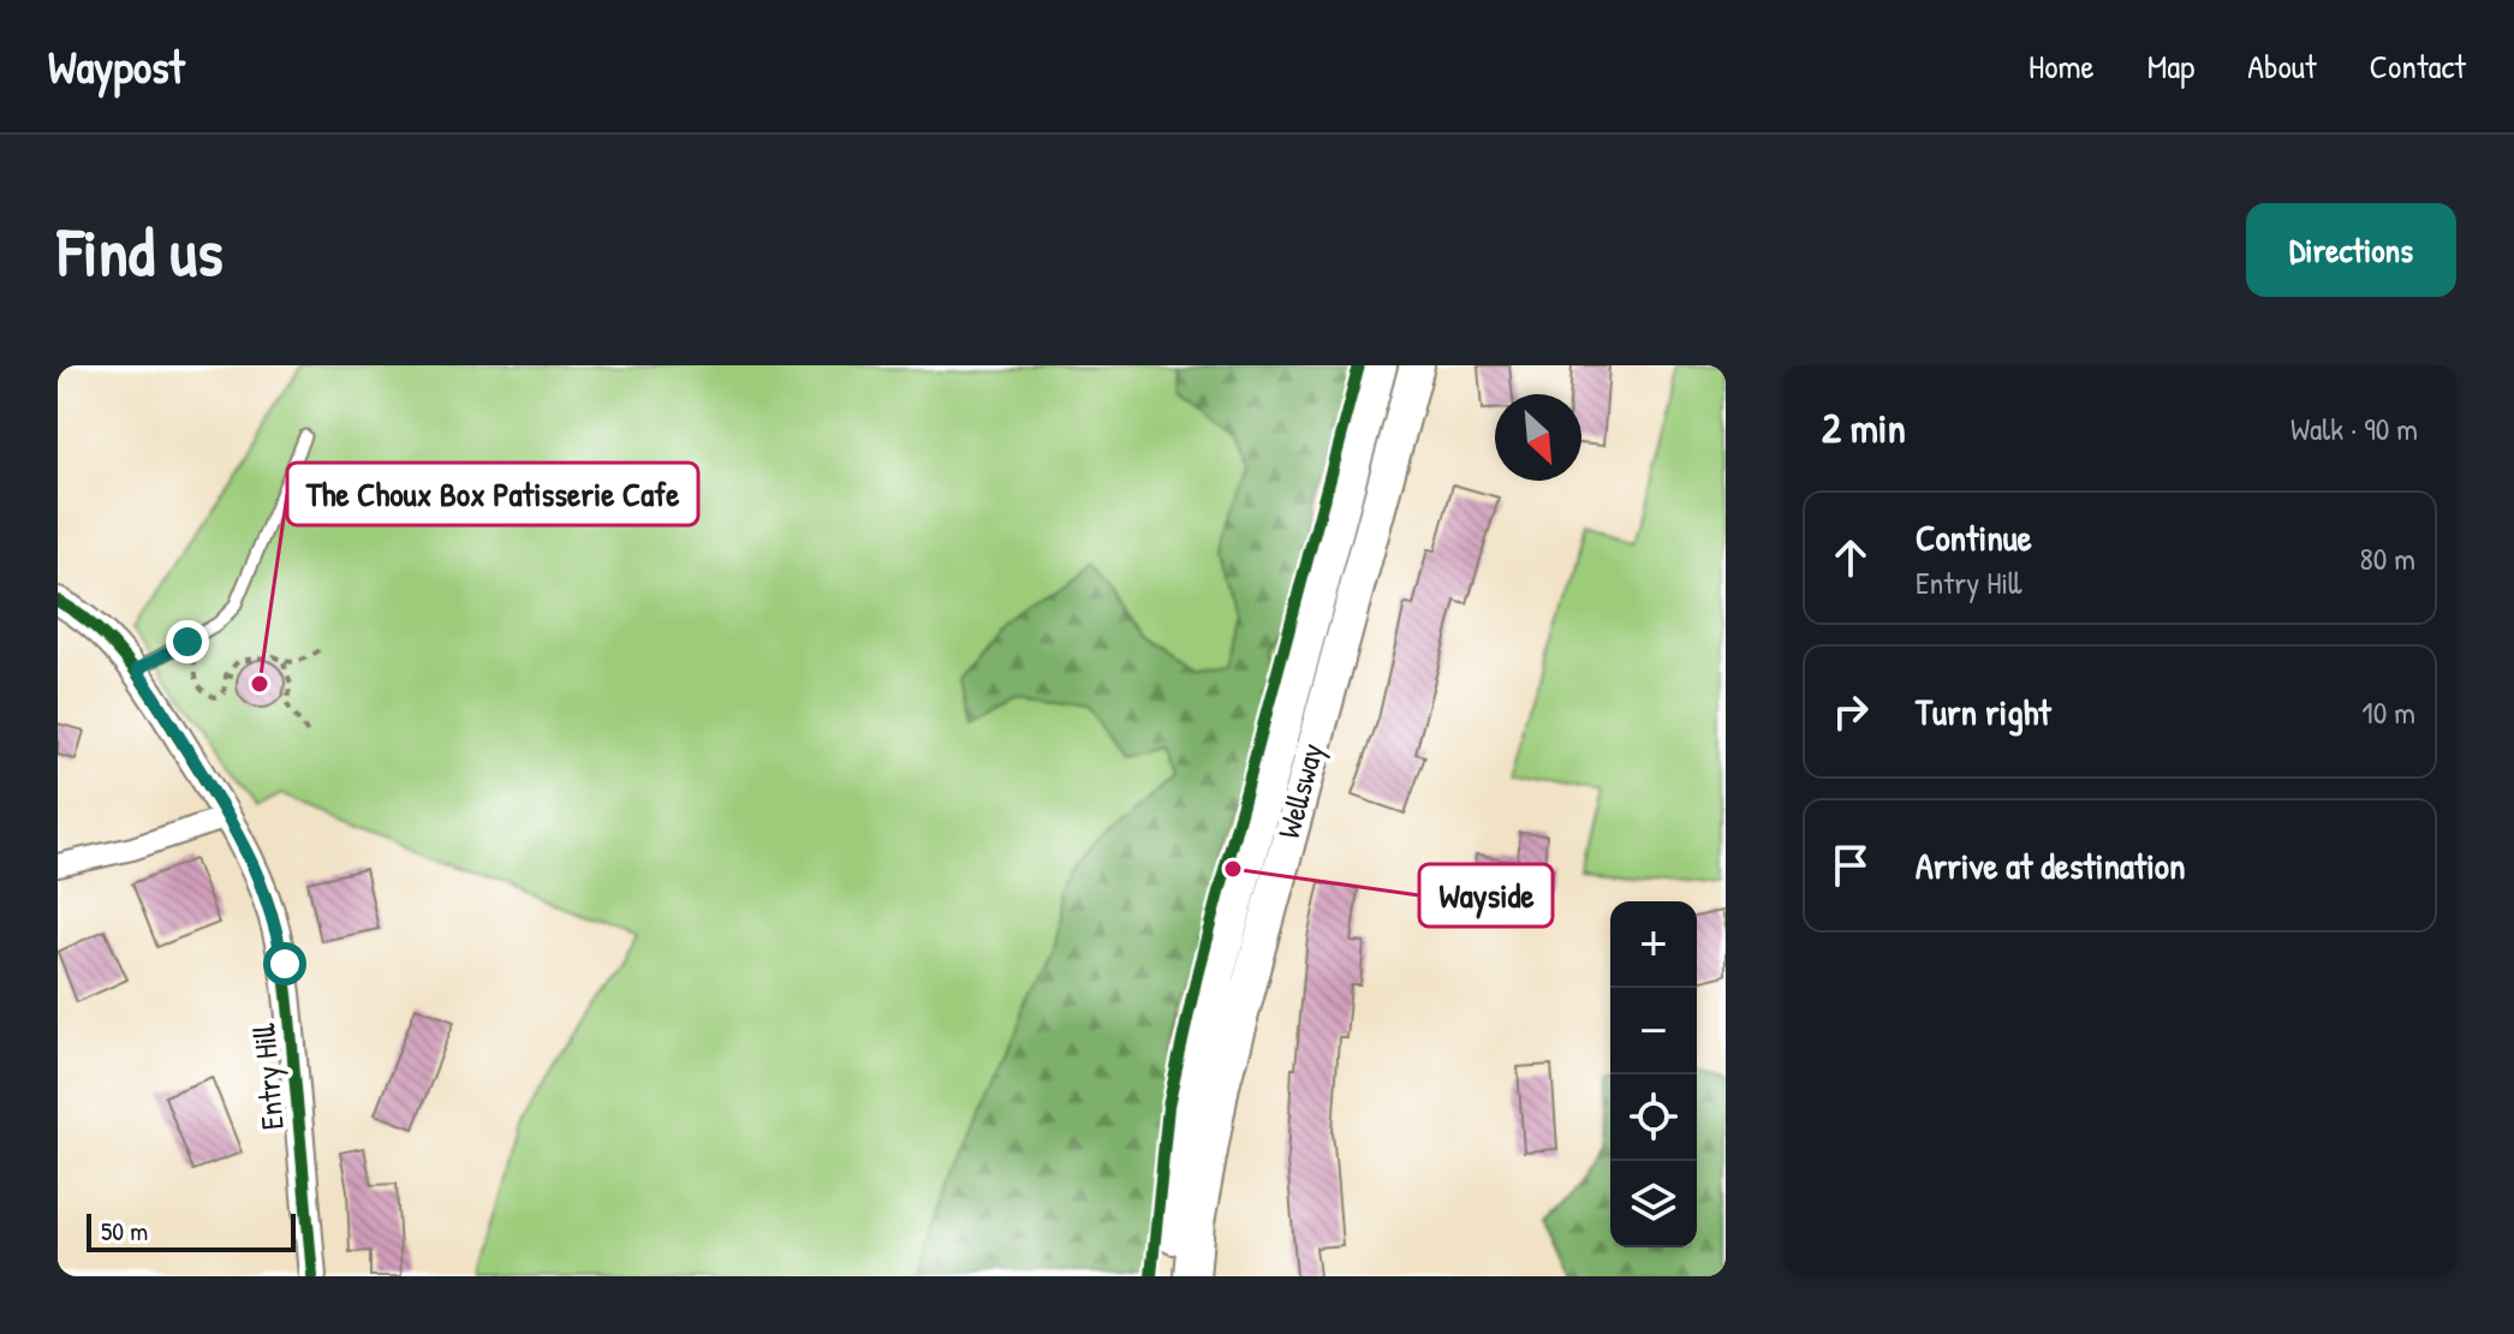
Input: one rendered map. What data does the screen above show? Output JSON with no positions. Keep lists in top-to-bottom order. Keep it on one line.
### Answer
{"streets":{"main road":["Wellsway"],"street":["Entry Hill"]},"places":["The Choux Box Patisserie Cafe","Wayside"],"scale_bar":"50 m","north":"bottom right","page":{"header":"Waypost","nav":["Home","Map","About","Contact"],"buttons":"Directions","title":"Find us","heading":["2 min","Walk · 90 m"],"list":[["Continue","Entry Hill","80 m"],["Turn right","10 m"],"Arrive at destination"],"map_buttons":["+","−"],"scale":"50 m"}}
